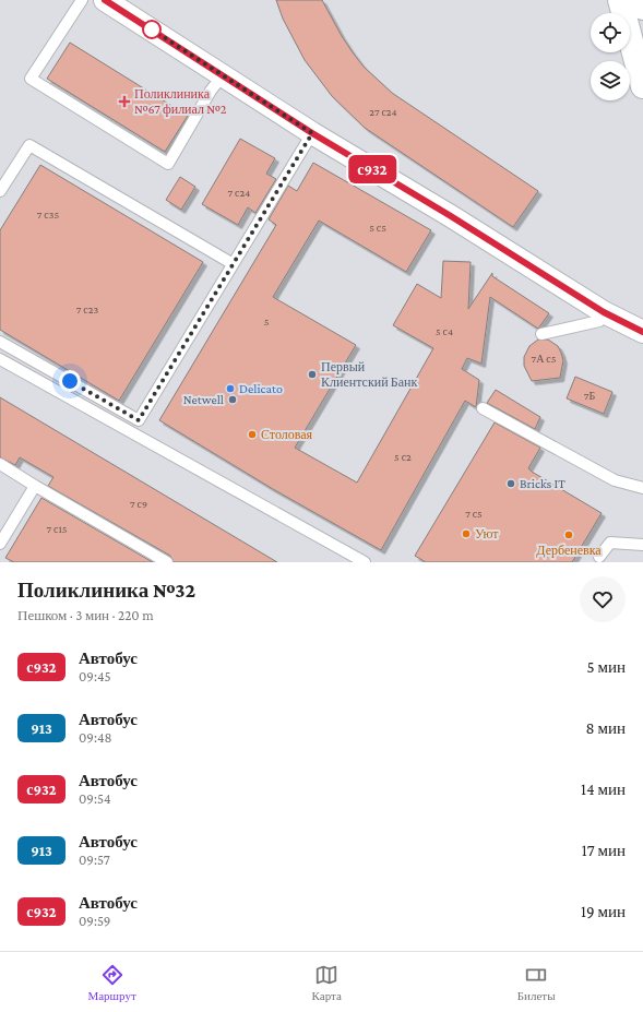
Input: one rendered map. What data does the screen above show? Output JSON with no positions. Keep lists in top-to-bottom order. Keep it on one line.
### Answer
{"places":{"health":["Поликлиника №67 филиал №2"],"other":["Первый Клиентский Банк","Delicato","Netwell","Столовая","Bricks IT","Уют","Дербеневка"]},"lines":["bus line с932"],"house_numbers":["27 с24","7 с24","7 с35","5 с5","7 с23","5","5 с4","7А с5","7Б","5 с2","7 с9","7 с5","7 с15"],"page":{"on_map":"с932","heading":["Поликлиника №32","Пешком · 3 мин · 220 m"],"list":[{"mark":"с932","name":"Автобус","note":"09:45","value":"5 мин"},{"mark":"913","name":"Автобус","note":"09:48","value":"8 мин"},{"mark":"с932","name":"Автобус","note":"09:54","value":"14 мин"},{"mark":"913","name":"Автобус","note":"09:57","value":"17 мин"},{"mark":"с932","name":"Автобус","note":"09:59","value":"19 мин"}],"tabs":["Маршрут","Карта","Билеты"]}}
